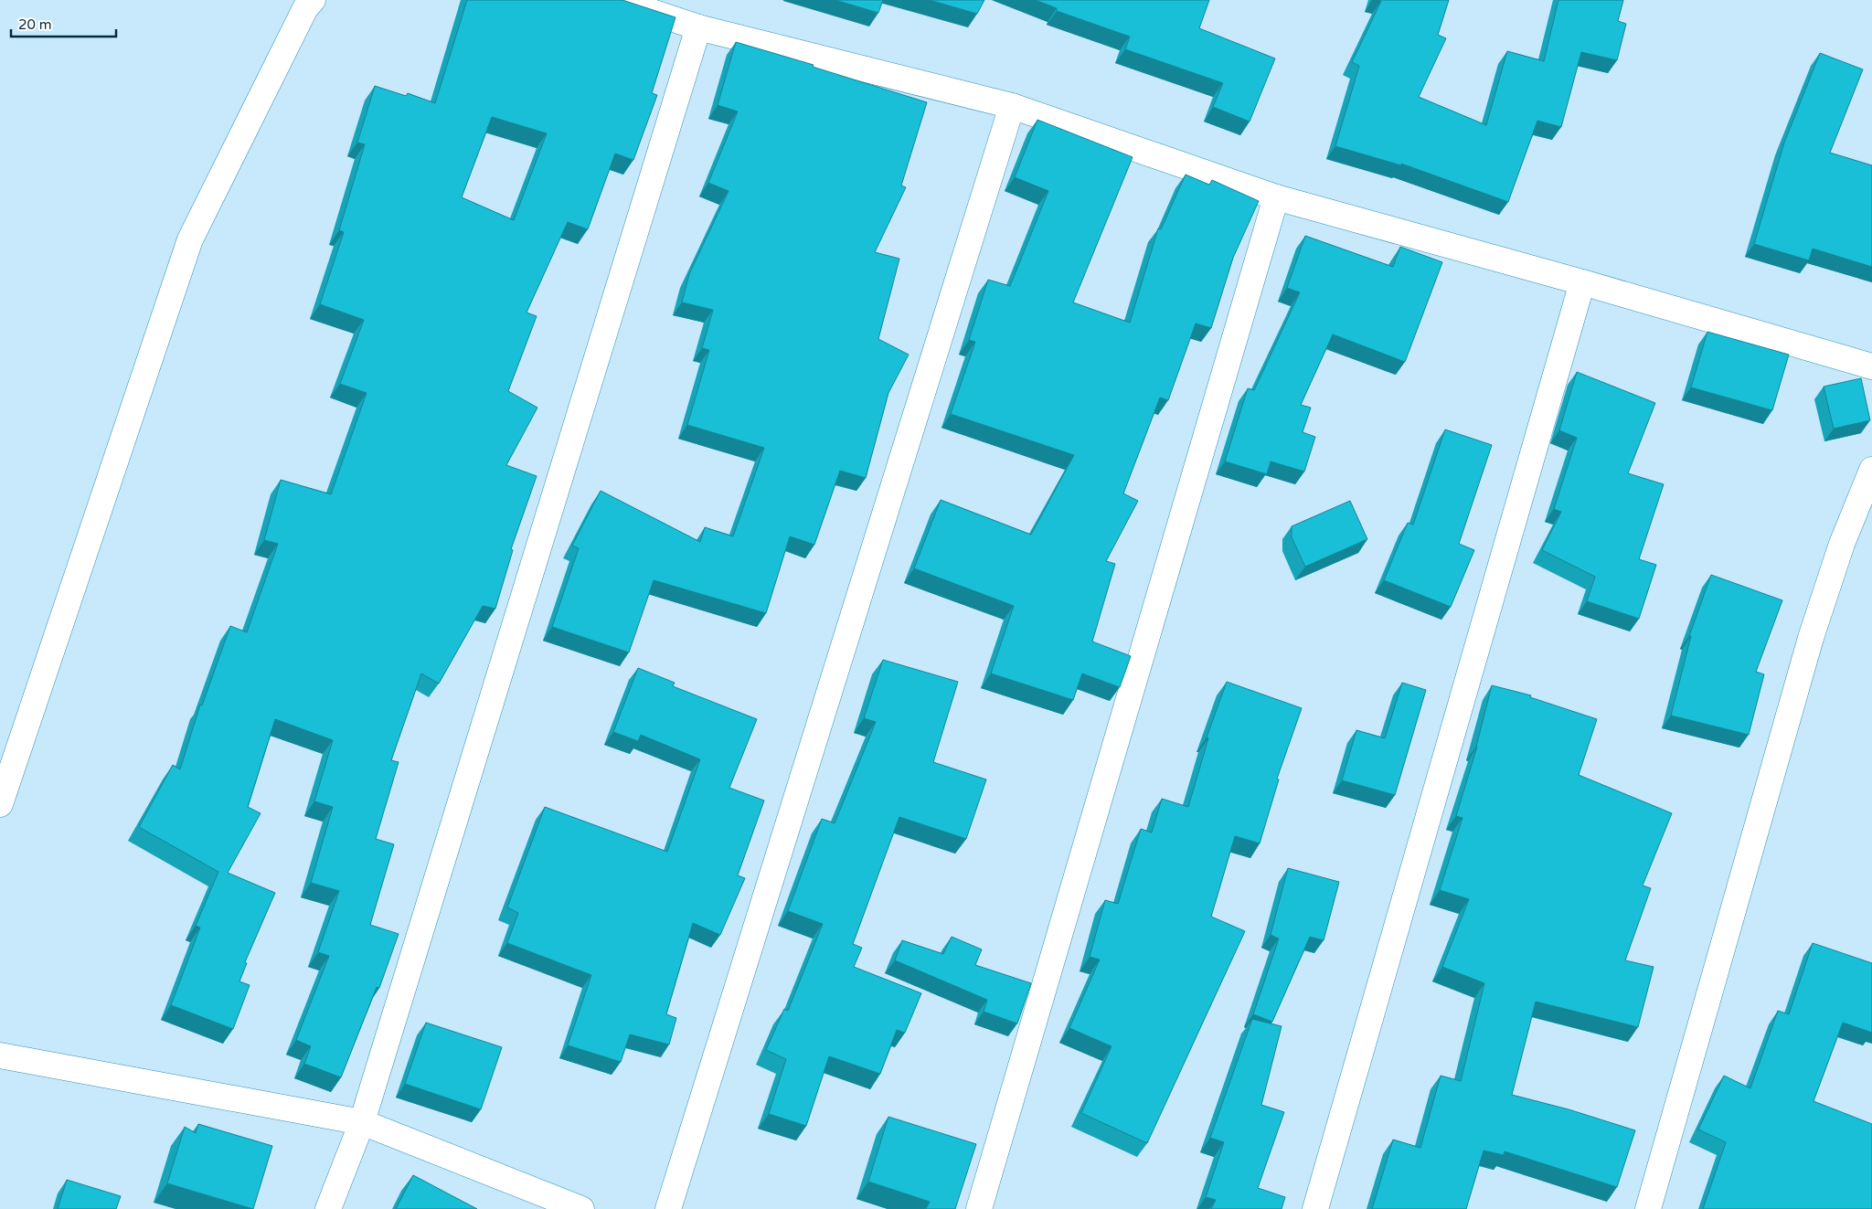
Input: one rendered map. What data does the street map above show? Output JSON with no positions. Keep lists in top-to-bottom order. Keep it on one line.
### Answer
{"scale_bar":"20 m"}
